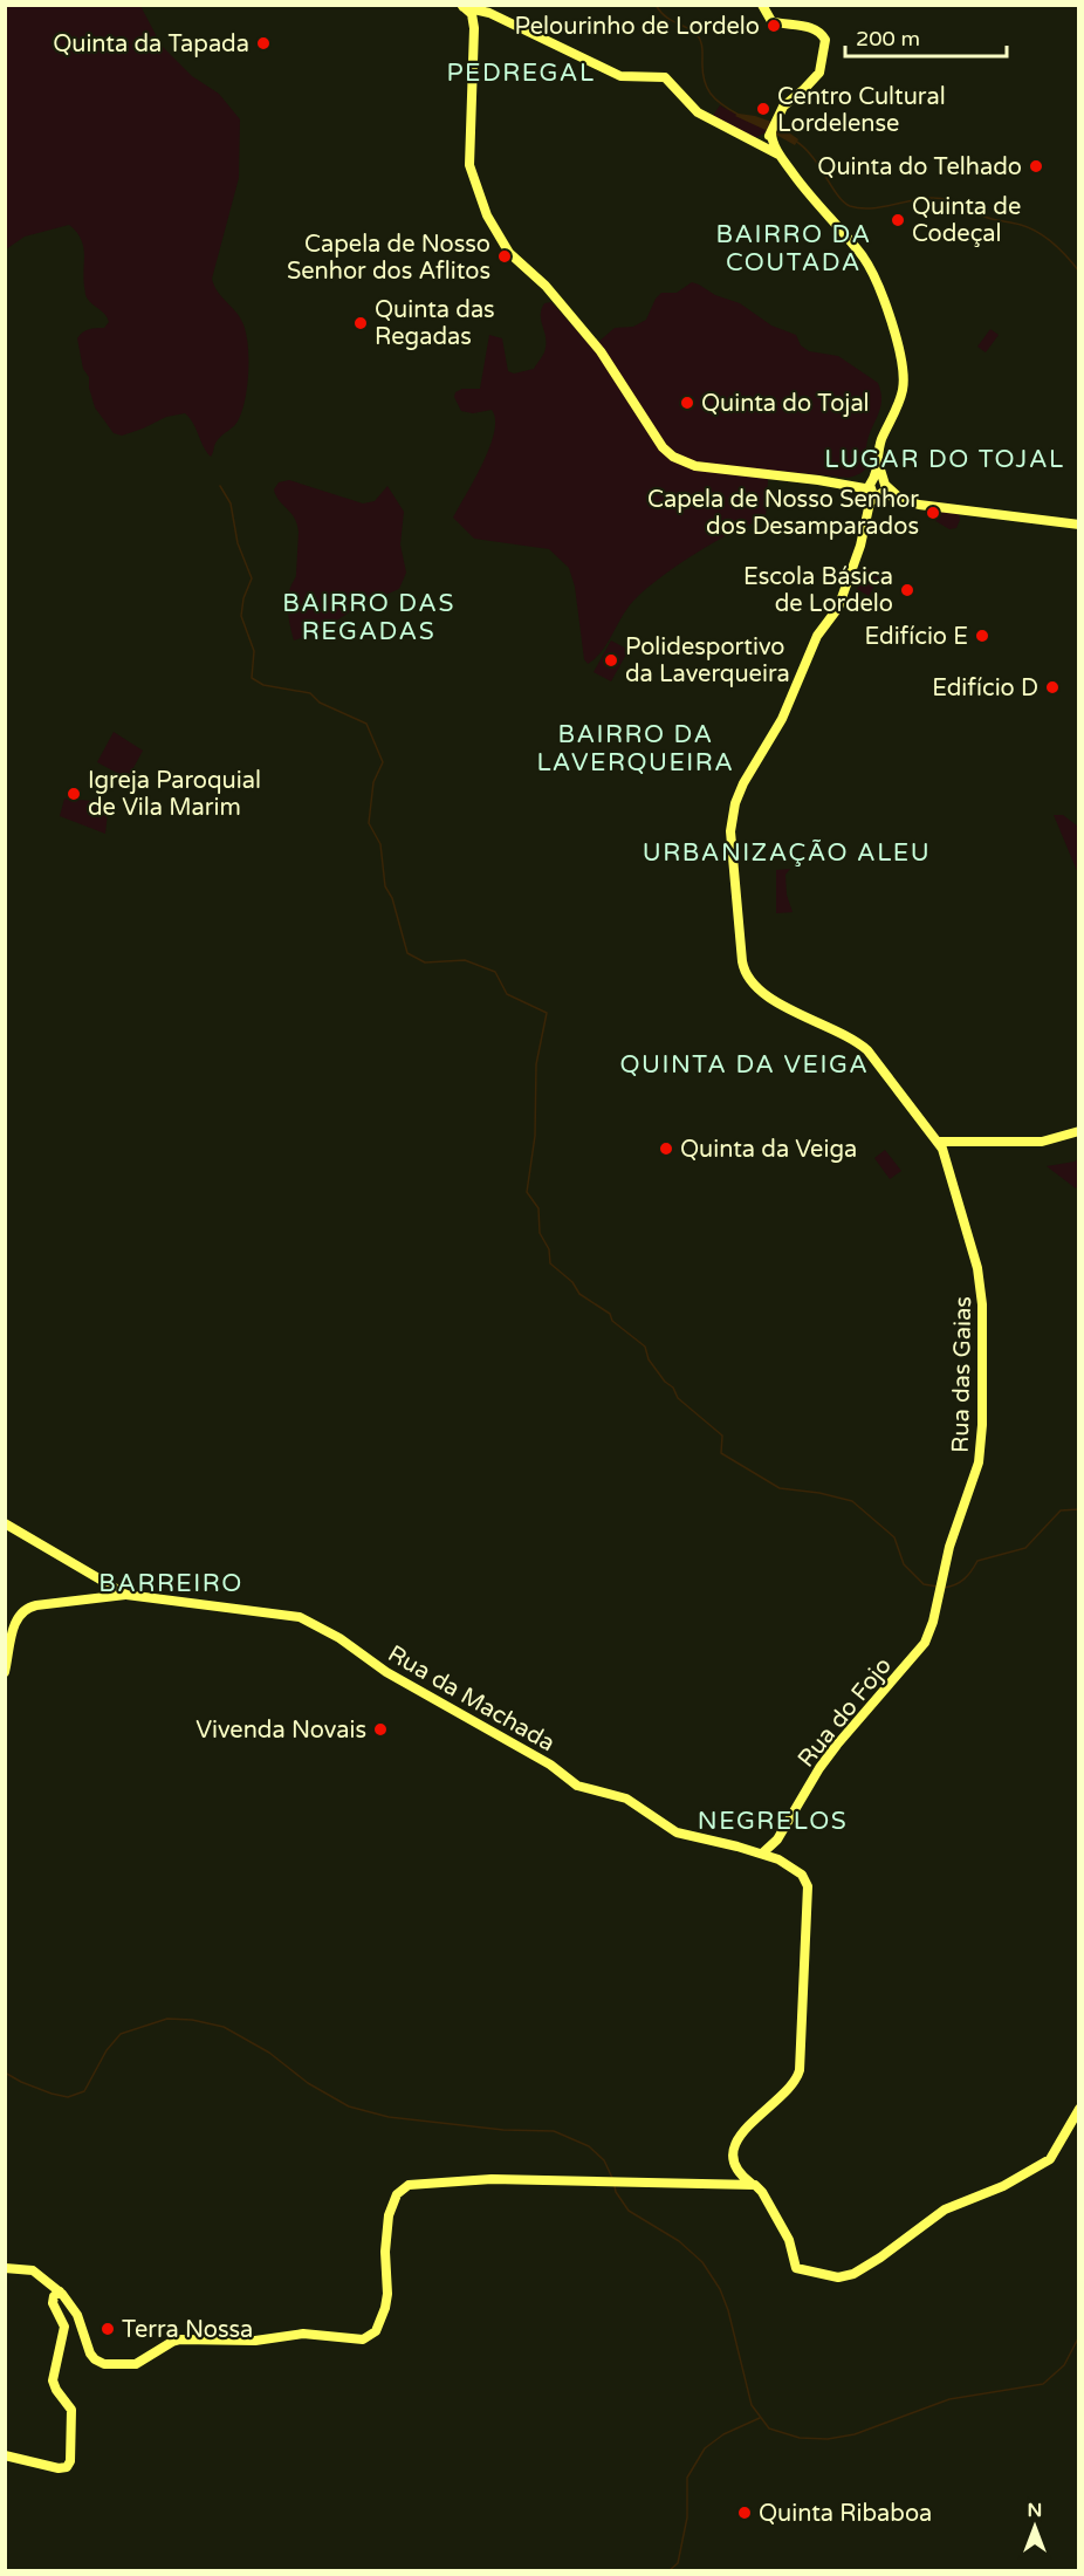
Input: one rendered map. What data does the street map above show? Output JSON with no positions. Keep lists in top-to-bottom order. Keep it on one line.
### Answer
{"streets":{"street":["Rua das Gaias","Rua da Machada","Rua do Fojo"]},"crossings":[["Rua das Gaias","Rua do Fojo"],["Rua da Machada","Rua do Fojo"]],"districts":["PEDREGAL","BAIRRO DA COUTADA","LUGAR DO TOJAL","BAIRRO DAS REGADAS","BAIRRO DA LAVERQUEIRA","URBANIZAÇÃO ALEU","QUINTA DA VEIGA","BARREIRO","NEGRELOS"],"places":["Pelourinho de Lordelo","Quinta da Tapada","Centro Cultural Lordelense","Quinta do Telhado","Quinta de Codeçal","Capela de Nosso Senhor dos Aflitos","Quinta das Regadas","Quinta do Tojal","Capela de Nosso Senhor dos Desamparados","Escola Básica de Lordelo","Edifício E","Polidesportivo da Laverqueira","Edifício D","Igreja Paroquial de Vila Marim","Quinta da Veiga","Vivenda Novais","Terra Nossa","Quinta Ribaboa"],"scale_bar":"200 m","north":"top"}
